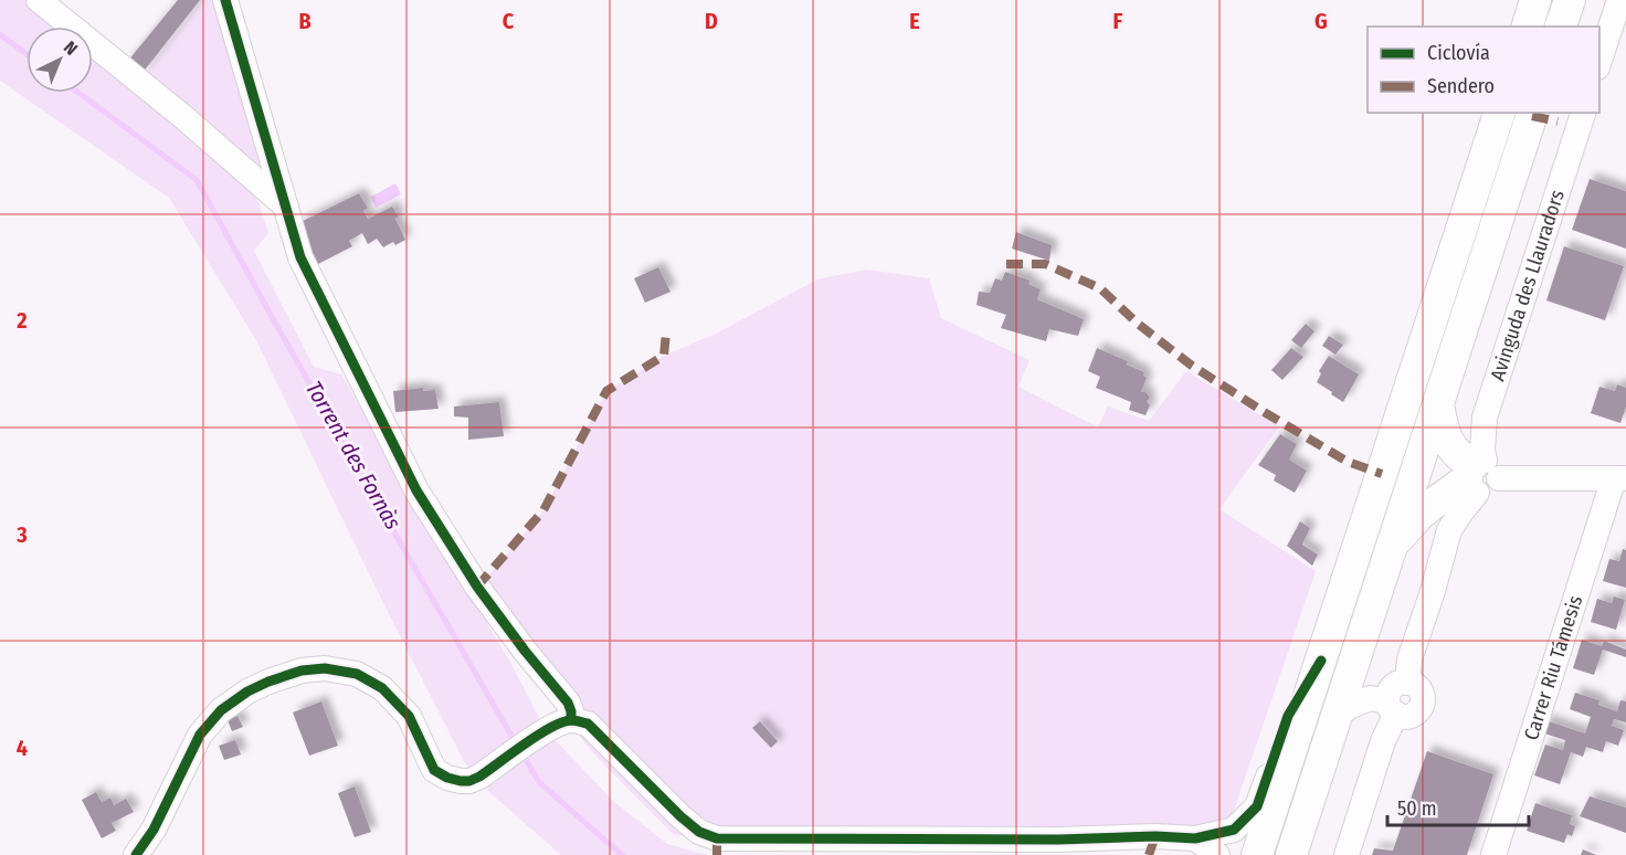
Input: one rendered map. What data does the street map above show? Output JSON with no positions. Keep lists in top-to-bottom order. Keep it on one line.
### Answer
{"streets":{"street":["Avinguda des Llauradors","Carrer Riu Támesis"]},"water":["Torrent des Fornàs"],"legend":["Ciclovía","Sendero"],"scale_bar":"50 m","north":"top right","grid":{"columns":["B","C","D","E","F","G"],"rows":["2","3","4"]}}
